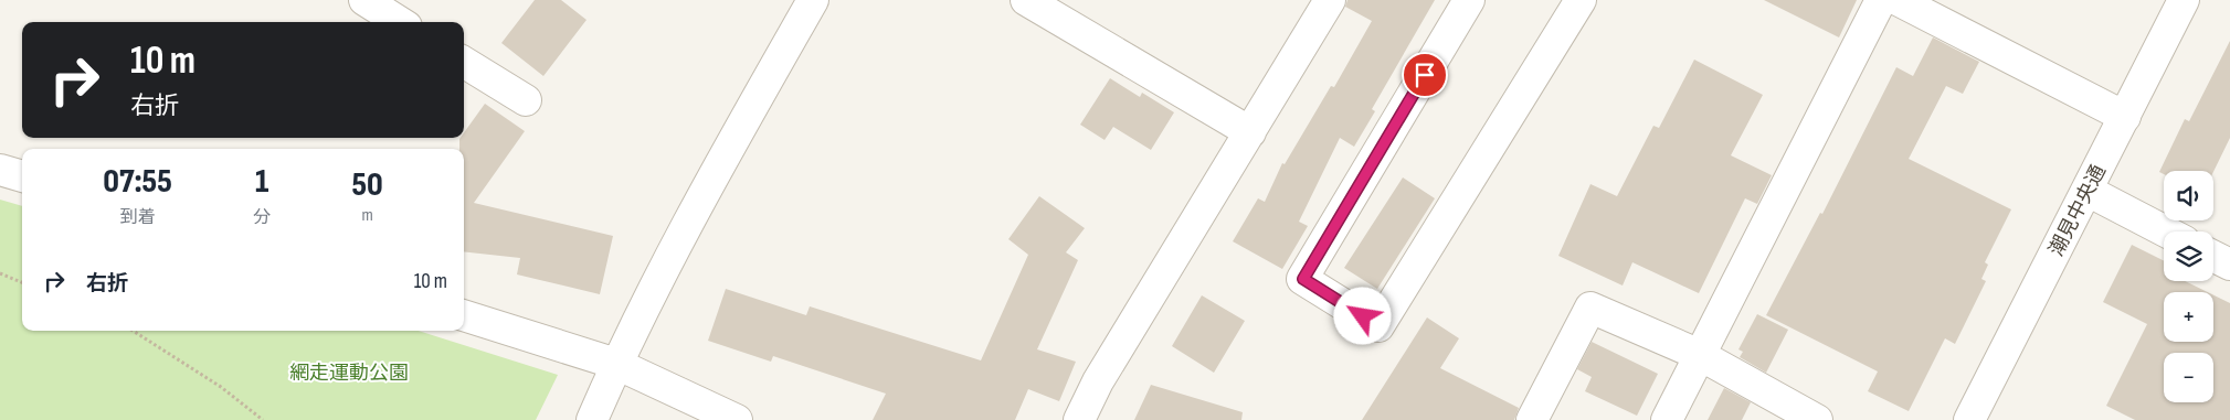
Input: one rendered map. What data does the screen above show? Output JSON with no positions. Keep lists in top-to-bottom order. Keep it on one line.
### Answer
{"streets":{"street":["潮見中央通"]},"parks":["網走運動公園"],"page":{"turn":["10 m","右折"],"eta":["07:55","到着","1","分","50","m"],"map_buttons":["+","−"],"list":[{"name":"右折","value":"10 m"}]}}
